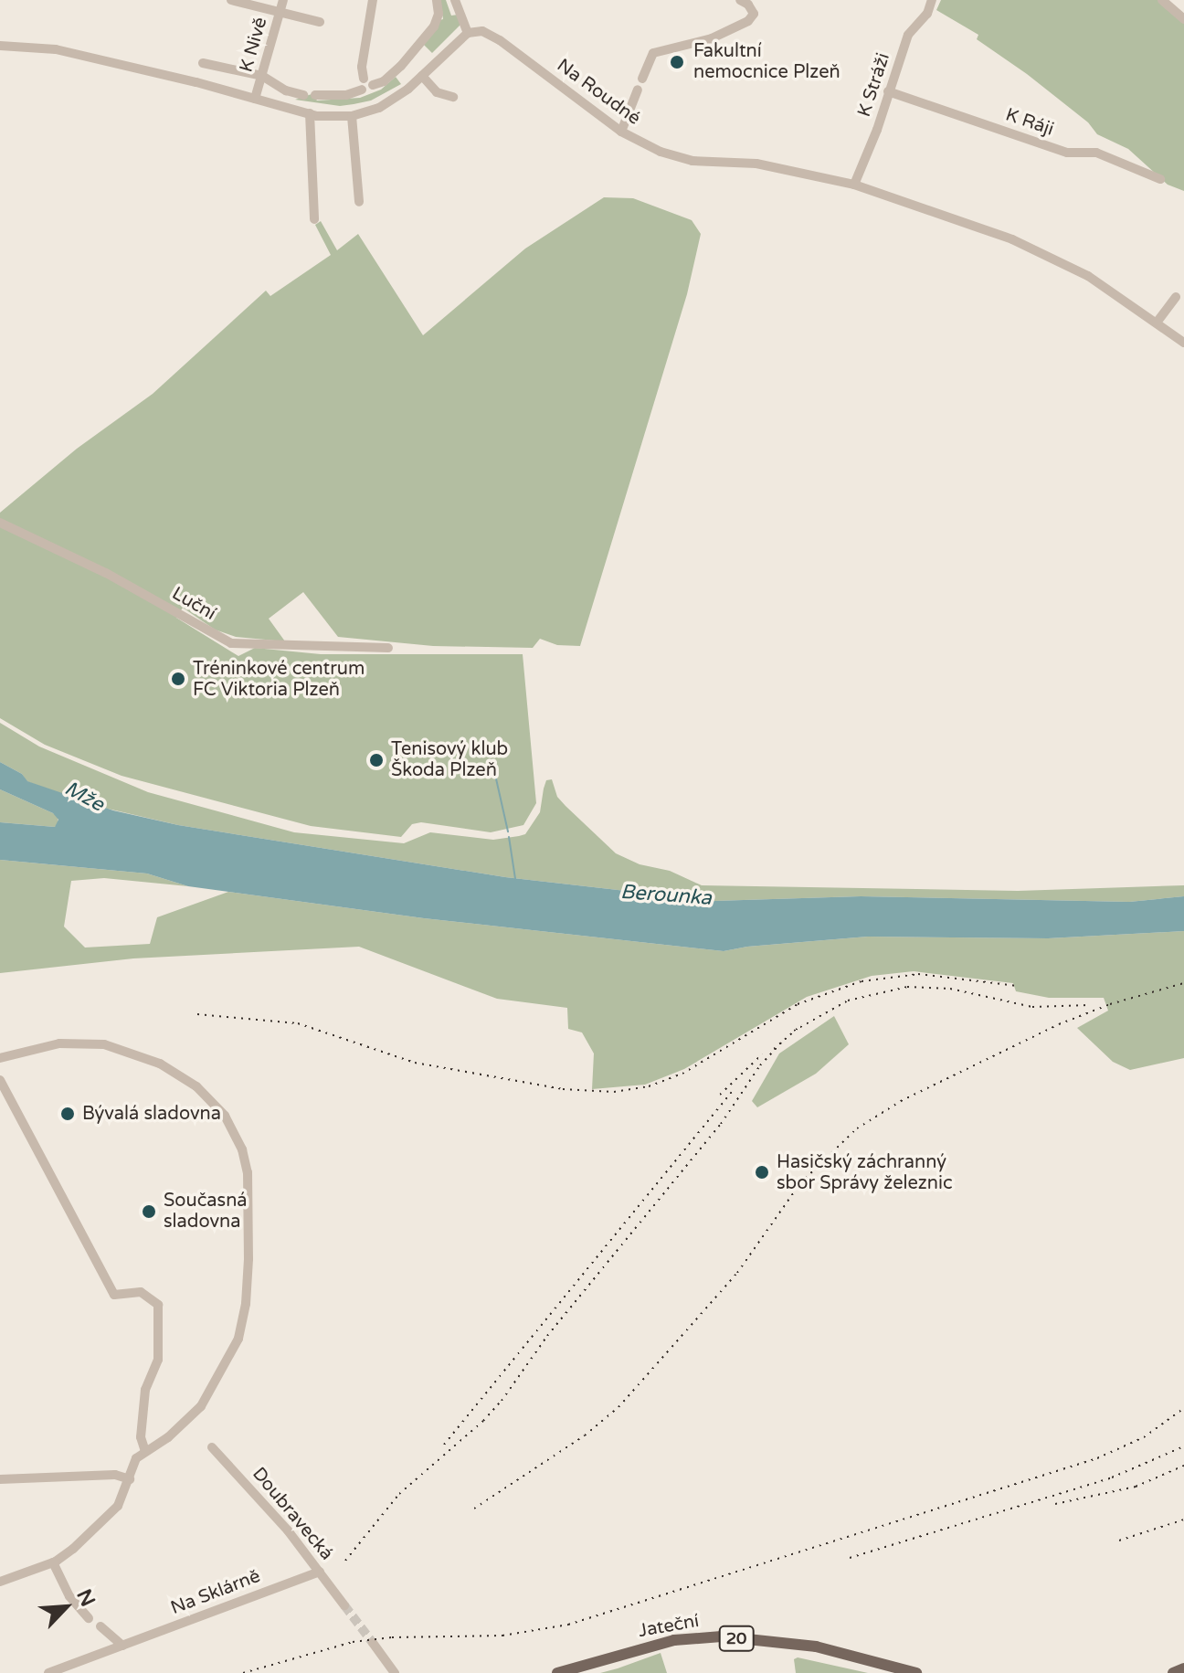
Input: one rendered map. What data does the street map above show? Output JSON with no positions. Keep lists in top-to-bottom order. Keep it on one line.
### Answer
{"streets":{"main road":["Jateční","20"],"street":["K Nivě","K Stráži","Na Roudné","K Ráji","Luční","Doubravecká","Na Sklárně"]},"crossings":[["K Stráži","Na Roudné"],["K Stráži","K Ráji"],["Doubravecká","Na Sklárně"]],"water":["Mže","Berounka"],"places":["Fakultní nemocnice Plzeň","Tréninkové centrum FC Viktoria Plzeň","Tenisový klub Škoda Plzeň","Bývalá sladovna","Hasičský záchranný sbor Správy železnic","Současná sladovna"],"north":"top right"}
